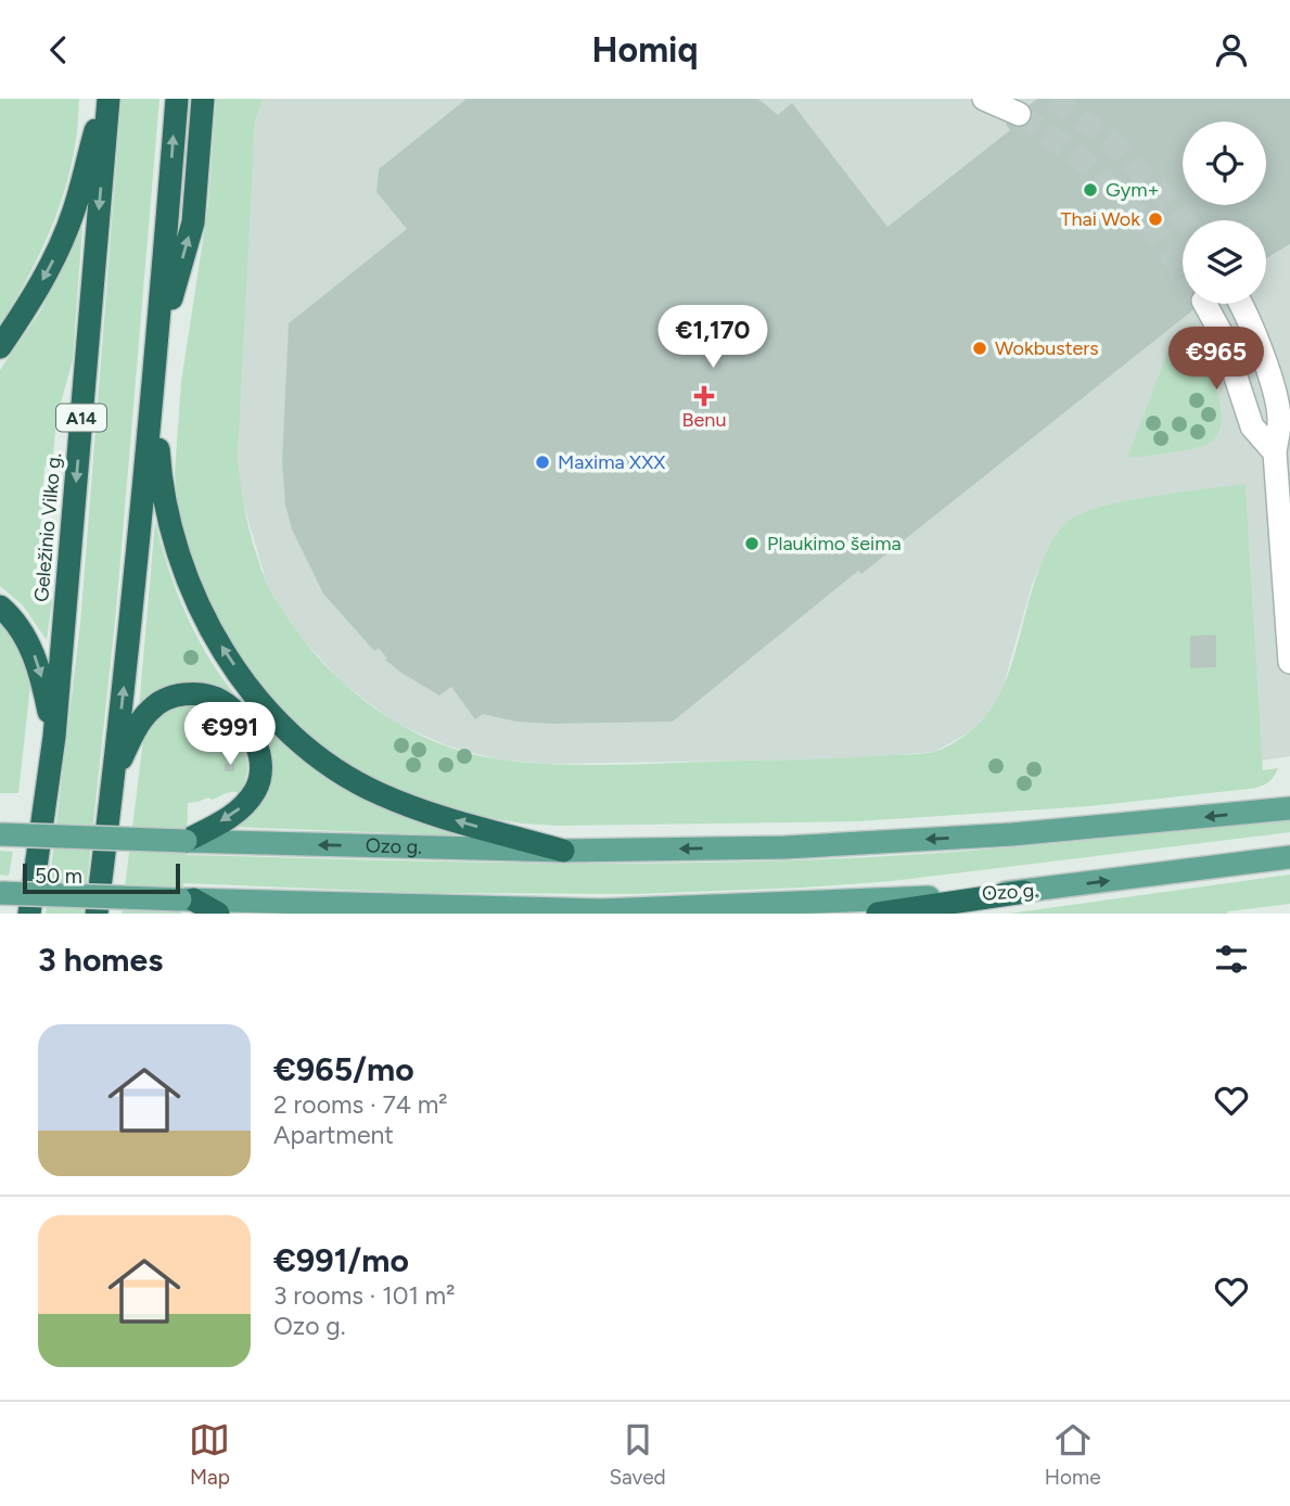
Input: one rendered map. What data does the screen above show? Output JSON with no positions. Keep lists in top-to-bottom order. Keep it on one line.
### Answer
{"streets":{"highway":["A14","Geležinio Vilko g."],"main road":["Ozo g."]},"places":{"other":["Gym+","Thai Wok","Wokbusters","Maxima XXX","Plaukimo šeima"],"health":["Benu"]},"scale_bar":"50 m","page":{"header":"Homiq","price":["€1,170","€965","€991"],"scale":"50 m","heading":"3 homes","list":[{"name":"€965/mo","note":"2 rooms · 74 m² · Apartment"},{"name":"€991/mo","note":"3 rooms · 101 m² · Ozo g."}],"tabs":["Map","Saved","Home"]}}
